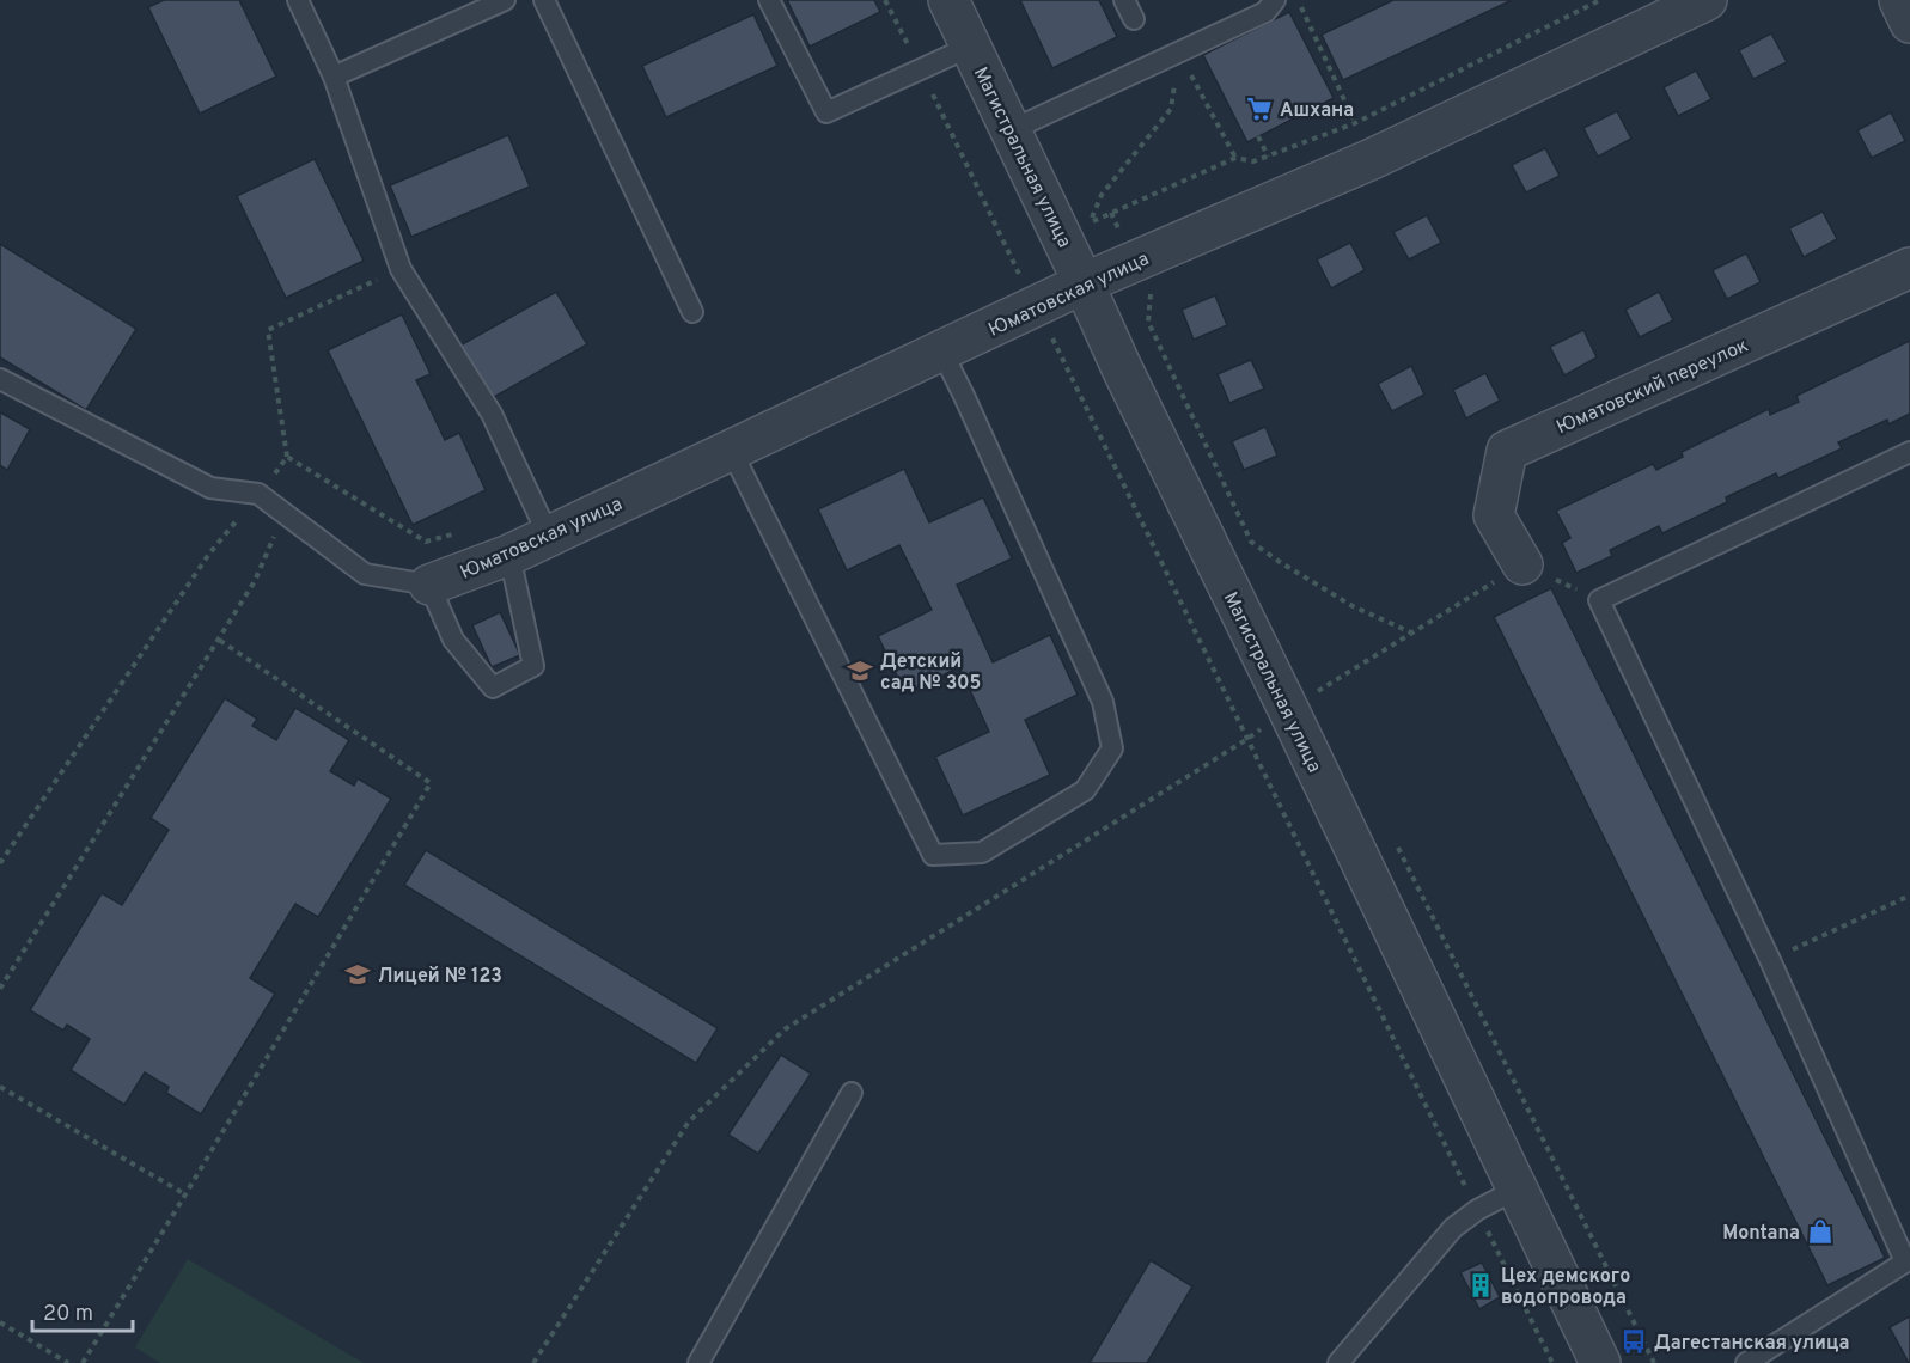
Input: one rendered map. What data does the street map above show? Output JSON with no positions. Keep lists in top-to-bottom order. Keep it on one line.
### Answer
{"streets":{"street":["Магистральная улица","Юматовская улица","Юматовский переулок"]},"crossings":[["Магистральная улица","Юматовская улица"]],"places":{"supermarket":["Ашхана"],"school or university":["Детский сад № 305","Лицей № 123"],"shop":["Montana"],"building":["Цех демского водопровода"],"bus stop":["Дагестанская улица"]},"scale_bar":"20 m"}
